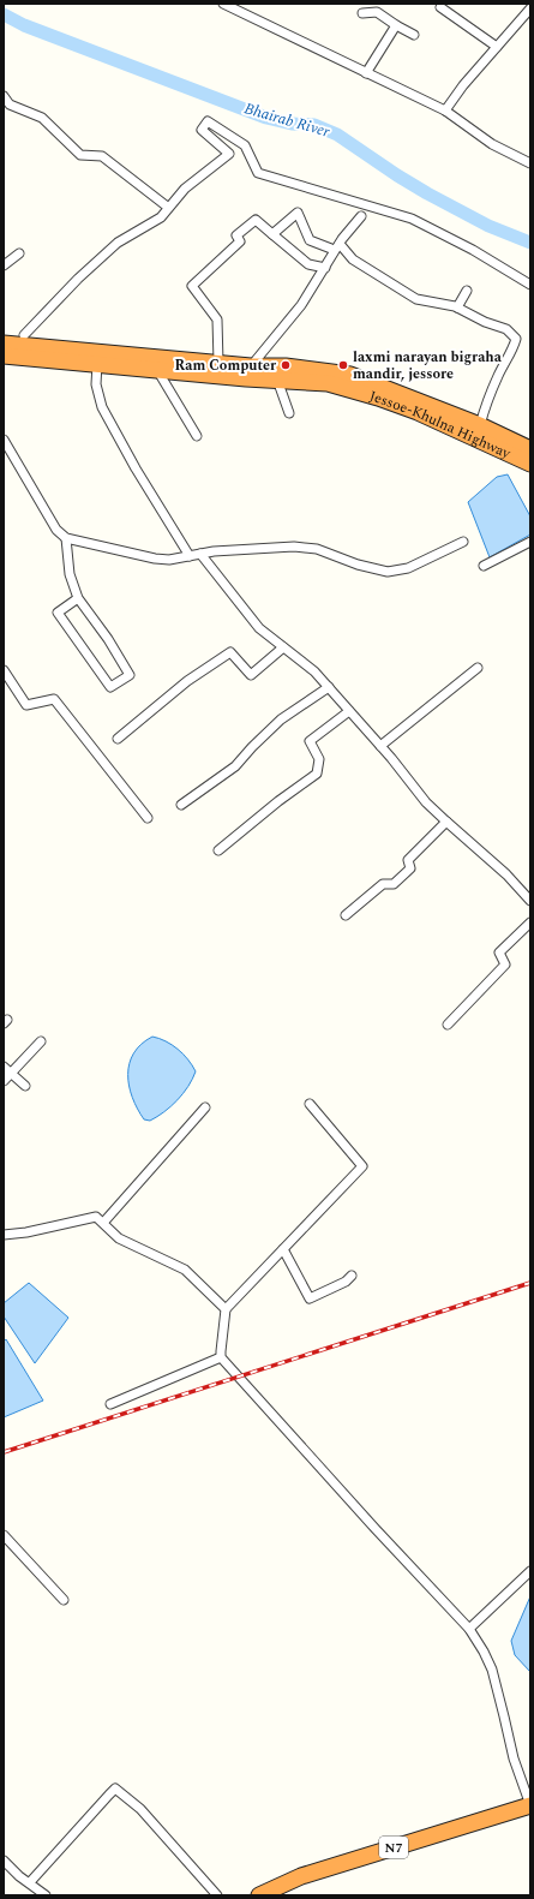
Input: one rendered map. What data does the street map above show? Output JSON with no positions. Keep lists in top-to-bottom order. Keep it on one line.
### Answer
{"streets":{"highway":["Jessoe-Khulna Highway","N7"]},"water":["Bhairab River"],"places":["Ram Computer","laxmi narayan bigraha mandir, jessore"]}
